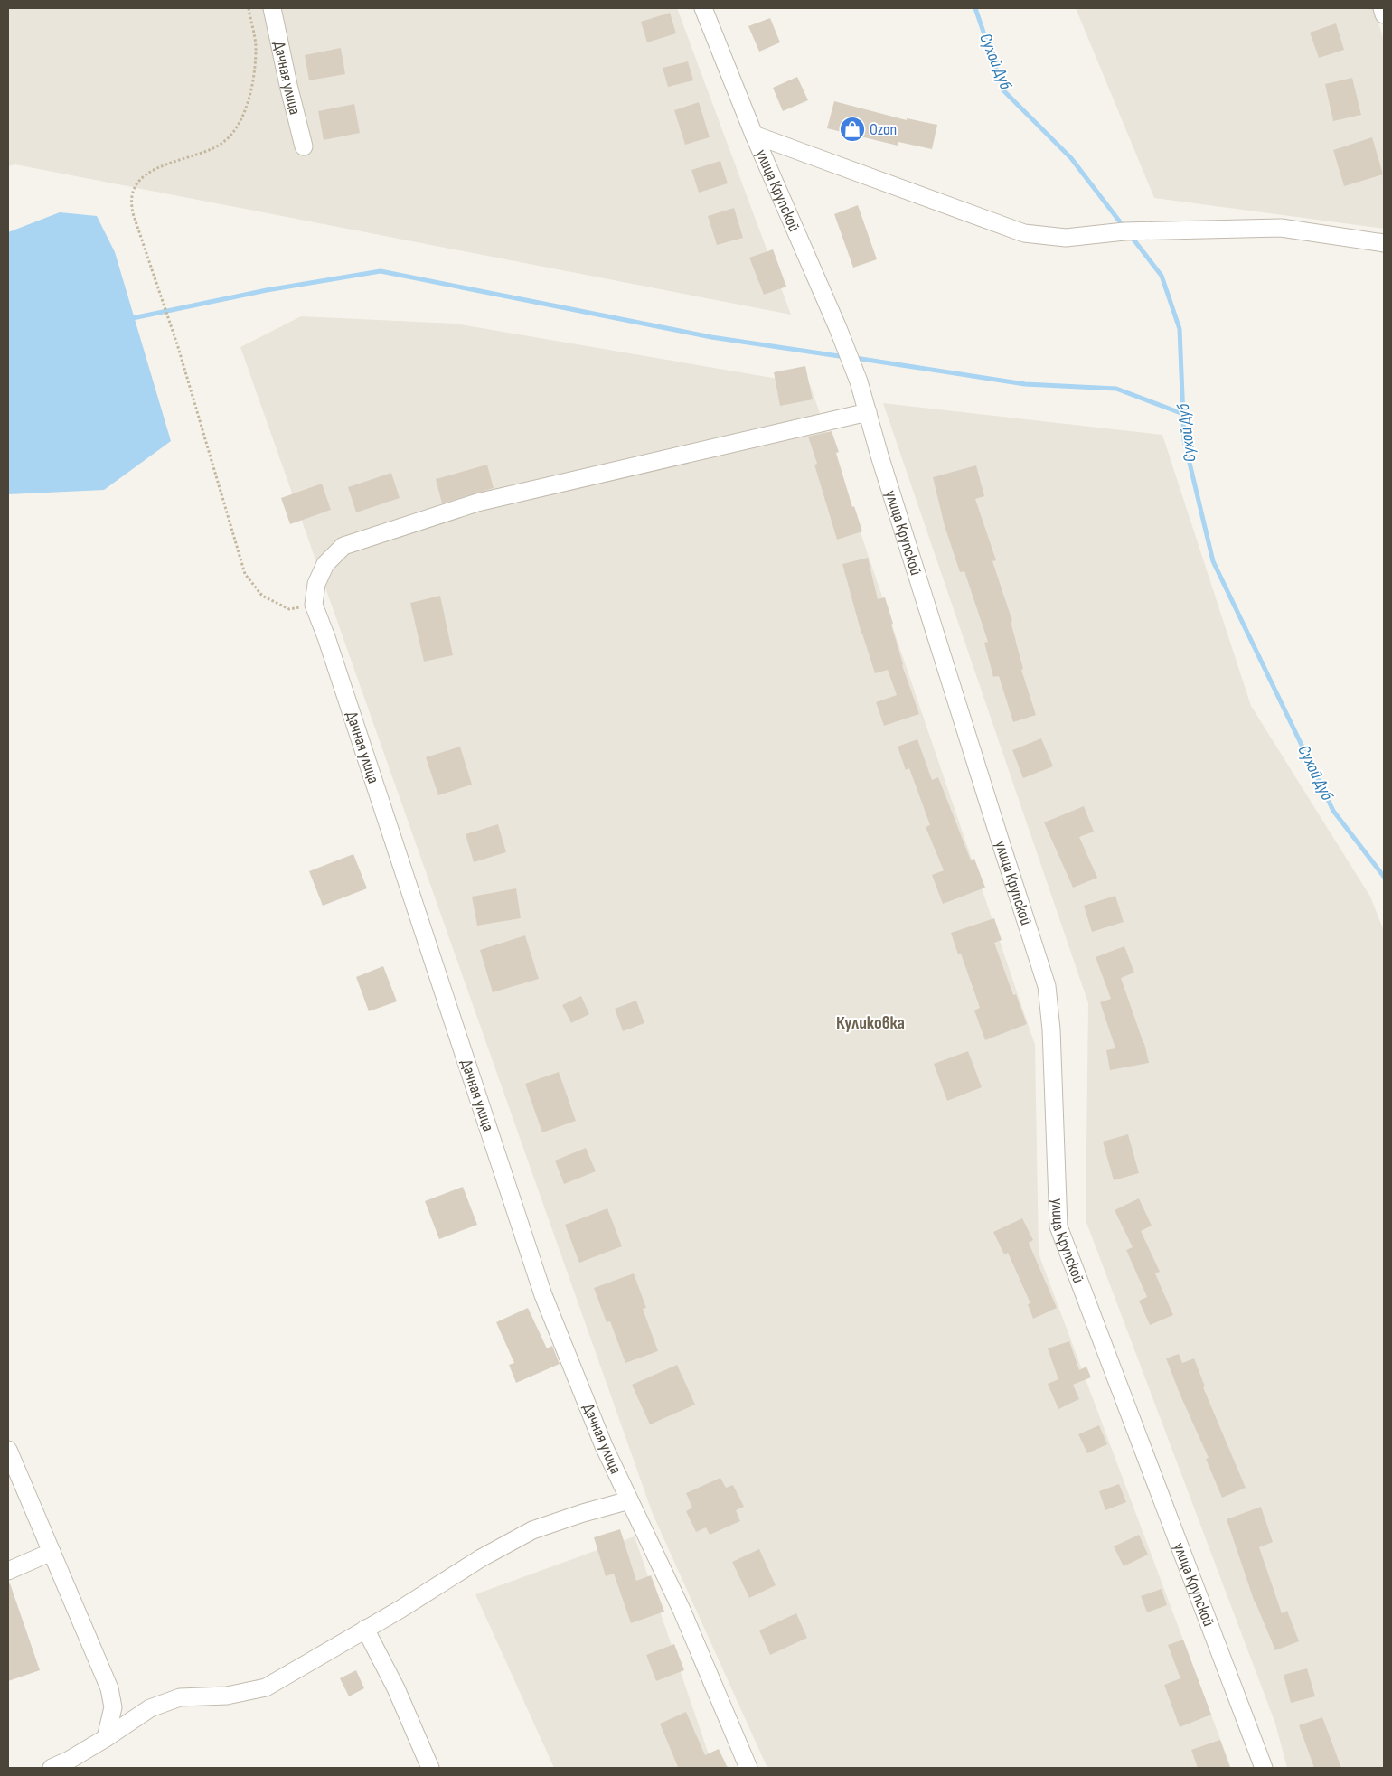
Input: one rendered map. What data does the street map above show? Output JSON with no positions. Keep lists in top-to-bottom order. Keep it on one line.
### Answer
{"streets":{"street":["Дачная улица","улица Крупской"]},"crossings":[["Дачная улица","улица Крупской"]],"districts":["Куликовка"],"water":["Сухой Дуб"],"places":{"shop":["Ozon"]}}
